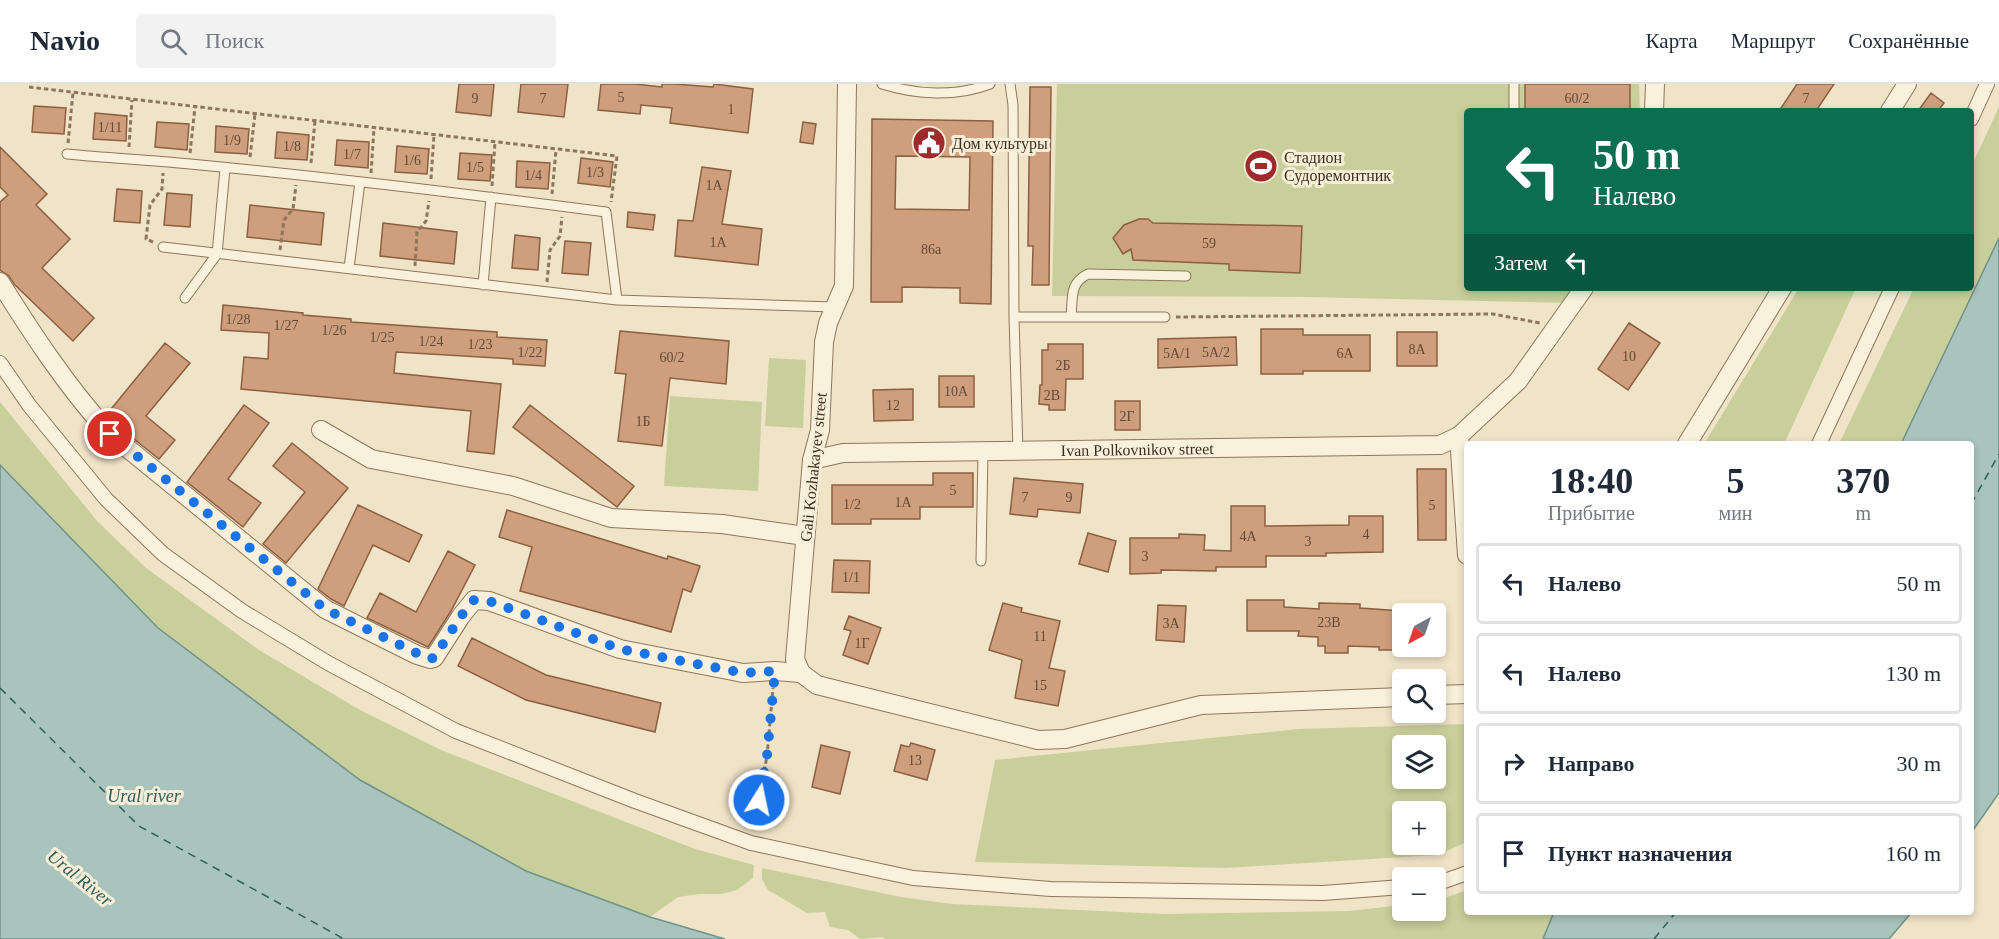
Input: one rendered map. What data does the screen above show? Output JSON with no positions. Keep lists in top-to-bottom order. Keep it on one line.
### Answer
{"streets":{"street":["Ivan Polkovnikov street","Gali Kozhakayev street"]},"crossings":[["Ivan Polkovnikov street","Gali Kozhakayev street"]],"water":["Ural river","Ural River"],"places":{"public building":["Дом культуры"],"sports":["Стадион Судоремонтник"]},"house_numbers":["5","9","7","60/2","7","1","1/11","1/9","1/8","1/7","1/6","1/5","1/3","1/4","1А","1А","59","86а","1/28","1/27","1/26","1/25","1/24","1/23","8А","1/22","5А/2","5А/1","6А","10","60/2","2Б","10А","2В","12","2Г","1Б","5","7","9","1А","1/2","5","4","4А","3","3","1/1","23В","3А","11","1Г","15","13"],"north":"bottom left","page":{"header":"Navio","search":"Поиск","nav":["Карта","Маршрут","Сохранённые"],"turn":["50 m","Налево"],"then":"Затем","eta":["18:40","Прибытие","5","мин","370","m"],"list":[{"name":"Налево","value":"50 m"},{"name":"Налево","value":"130 m"},{"name":"Направо","value":"30 m"},{"name":"Пункт назначения","value":"160 m"}],"map_buttons":["+","−"]}}
